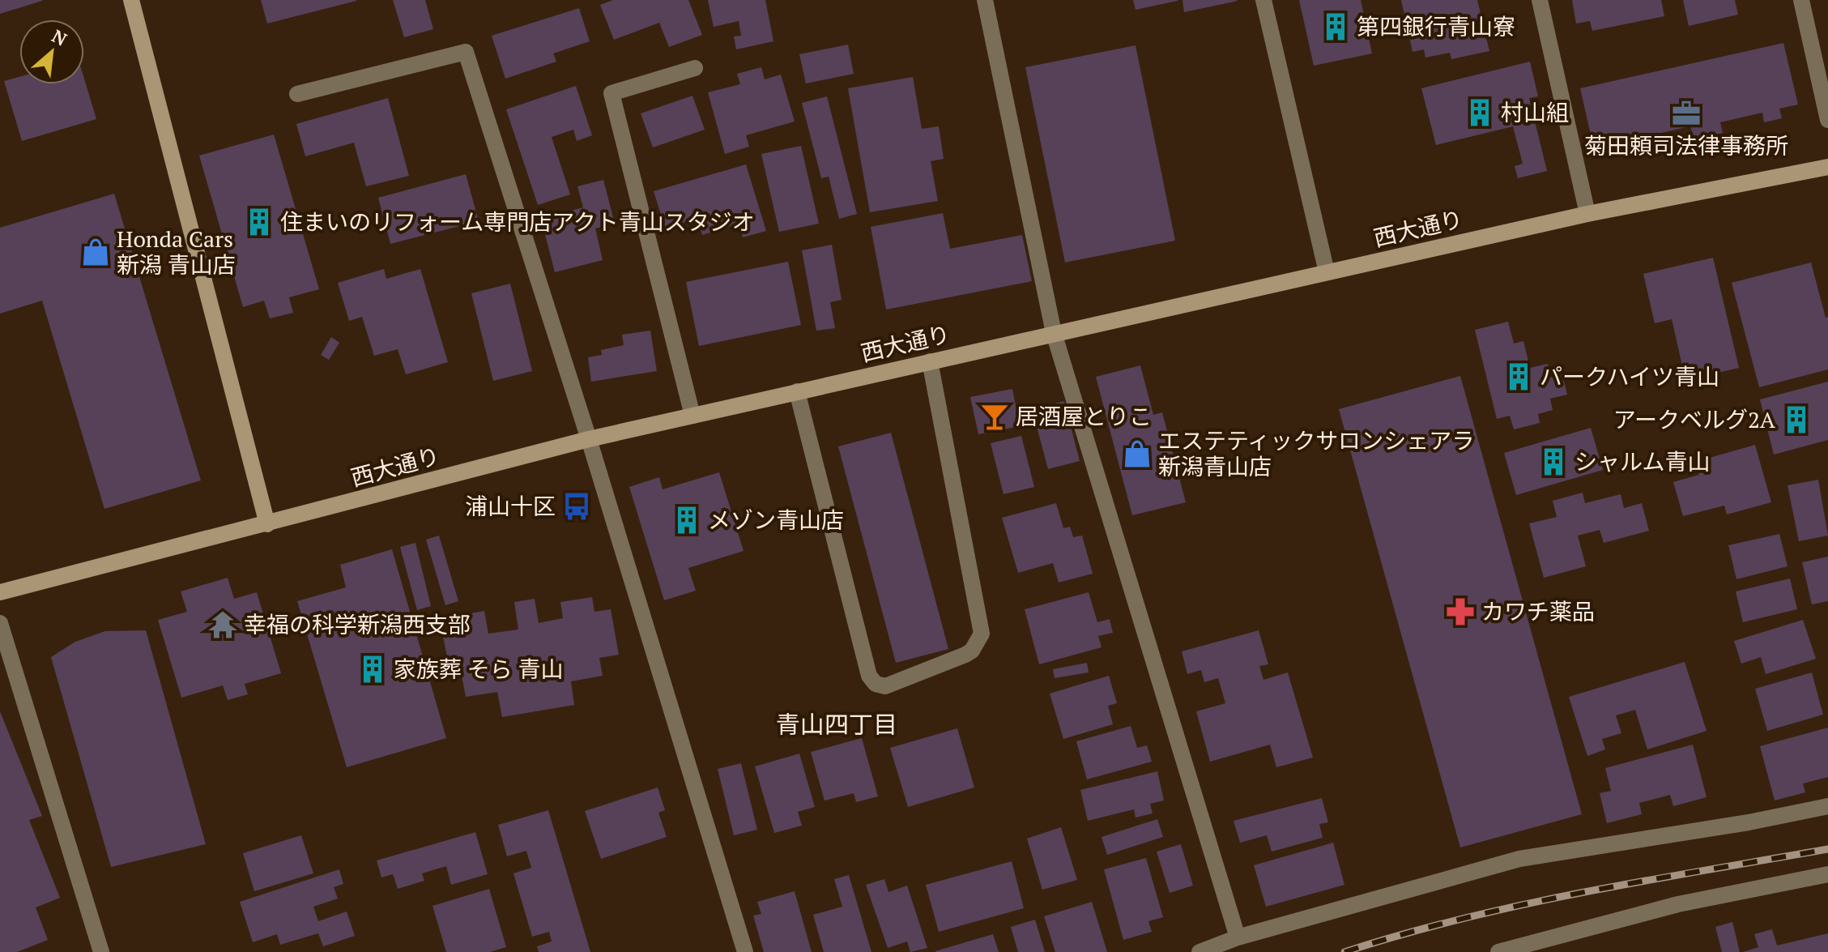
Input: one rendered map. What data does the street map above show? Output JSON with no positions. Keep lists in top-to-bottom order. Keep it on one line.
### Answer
{"streets":{"street":["西大通り"]},"districts":["青山四丁目"],"places":{"building":["第四銀行青山寮","村山組","住まいのリフォーム専門店アクト青山スタジオ","パークハイツ青山","アークベルグ2A","シャルム青山","メゾン青山店","家族葬 そら 青山"],"office":["菊田頼司法律事務所"],"shop":["Honda Cars 新潟 青山店","エステティックサロンシェアラ 新潟青山店"],"bar":["居酒屋とりこ"],"bus stop":["浦山十区"],"pharmacy":["カワチ薬品"],"temple":["幸福の科学新潟西支部"]},"north":"top right"}
